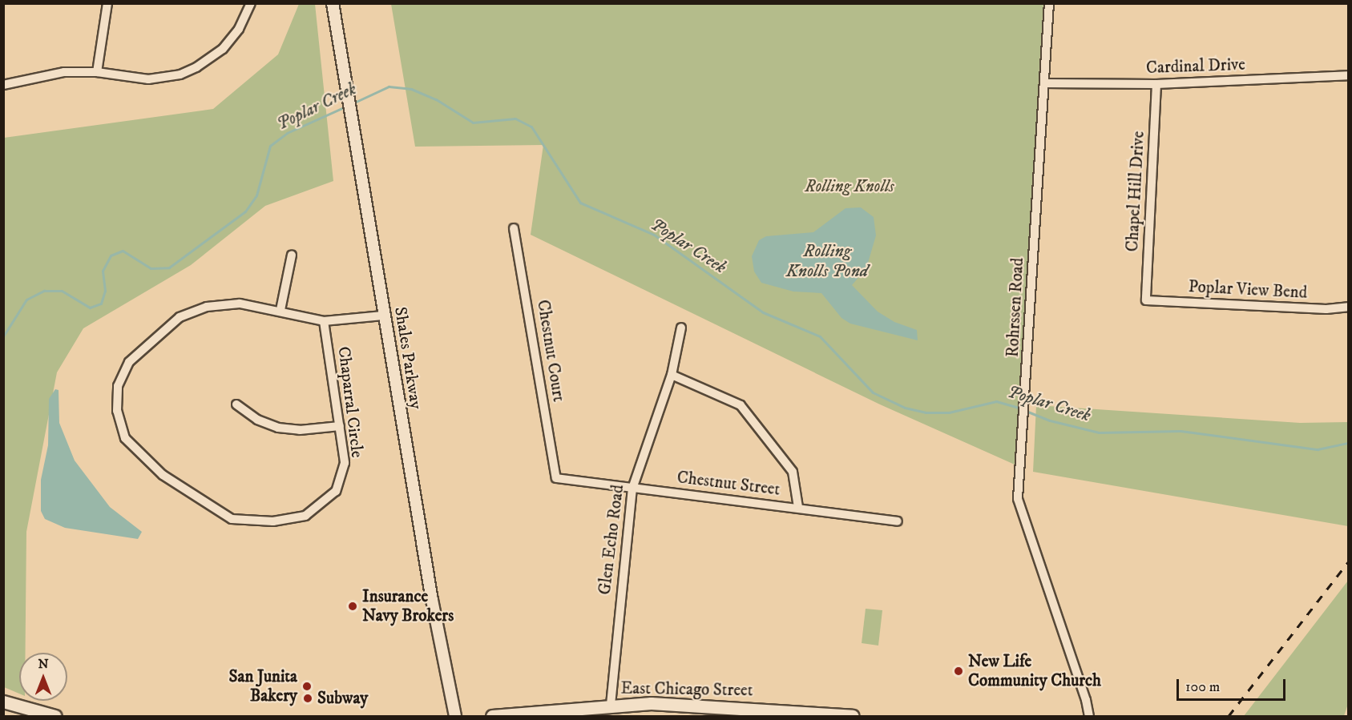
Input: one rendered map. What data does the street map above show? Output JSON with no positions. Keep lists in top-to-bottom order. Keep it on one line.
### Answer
{"streets":{"main road":["East Chicago Street"],"street":["Cardinal Drive","Chapel Hill Drive","Poplar View Bend","Rohrssen Road","Chestnut Court","Shales Parkway","Chaparral Circle","Chestnut Street","Glen Echo Road"]},"crossings":[["Cardinal Drive","Chapel Hill Drive"],["Cardinal Drive","Rohrssen Road"],["Chapel Hill Drive","Poplar View Bend"],["Chestnut Court","Chestnut Street"],["Shales Parkway","Chaparral Circle"],["Chestnut Street","Glen Echo Road"],["Glen Echo Road","East Chicago Street"]],"water":["Poplar Creek","Rolling Knolls Pond"],"parks":["Rolling Knolls"],"places":["Insurance Navy Brokers","New Life Community Church","San Junita Bakery","Subway"],"scale_bar":"100 m","north":"top"}
